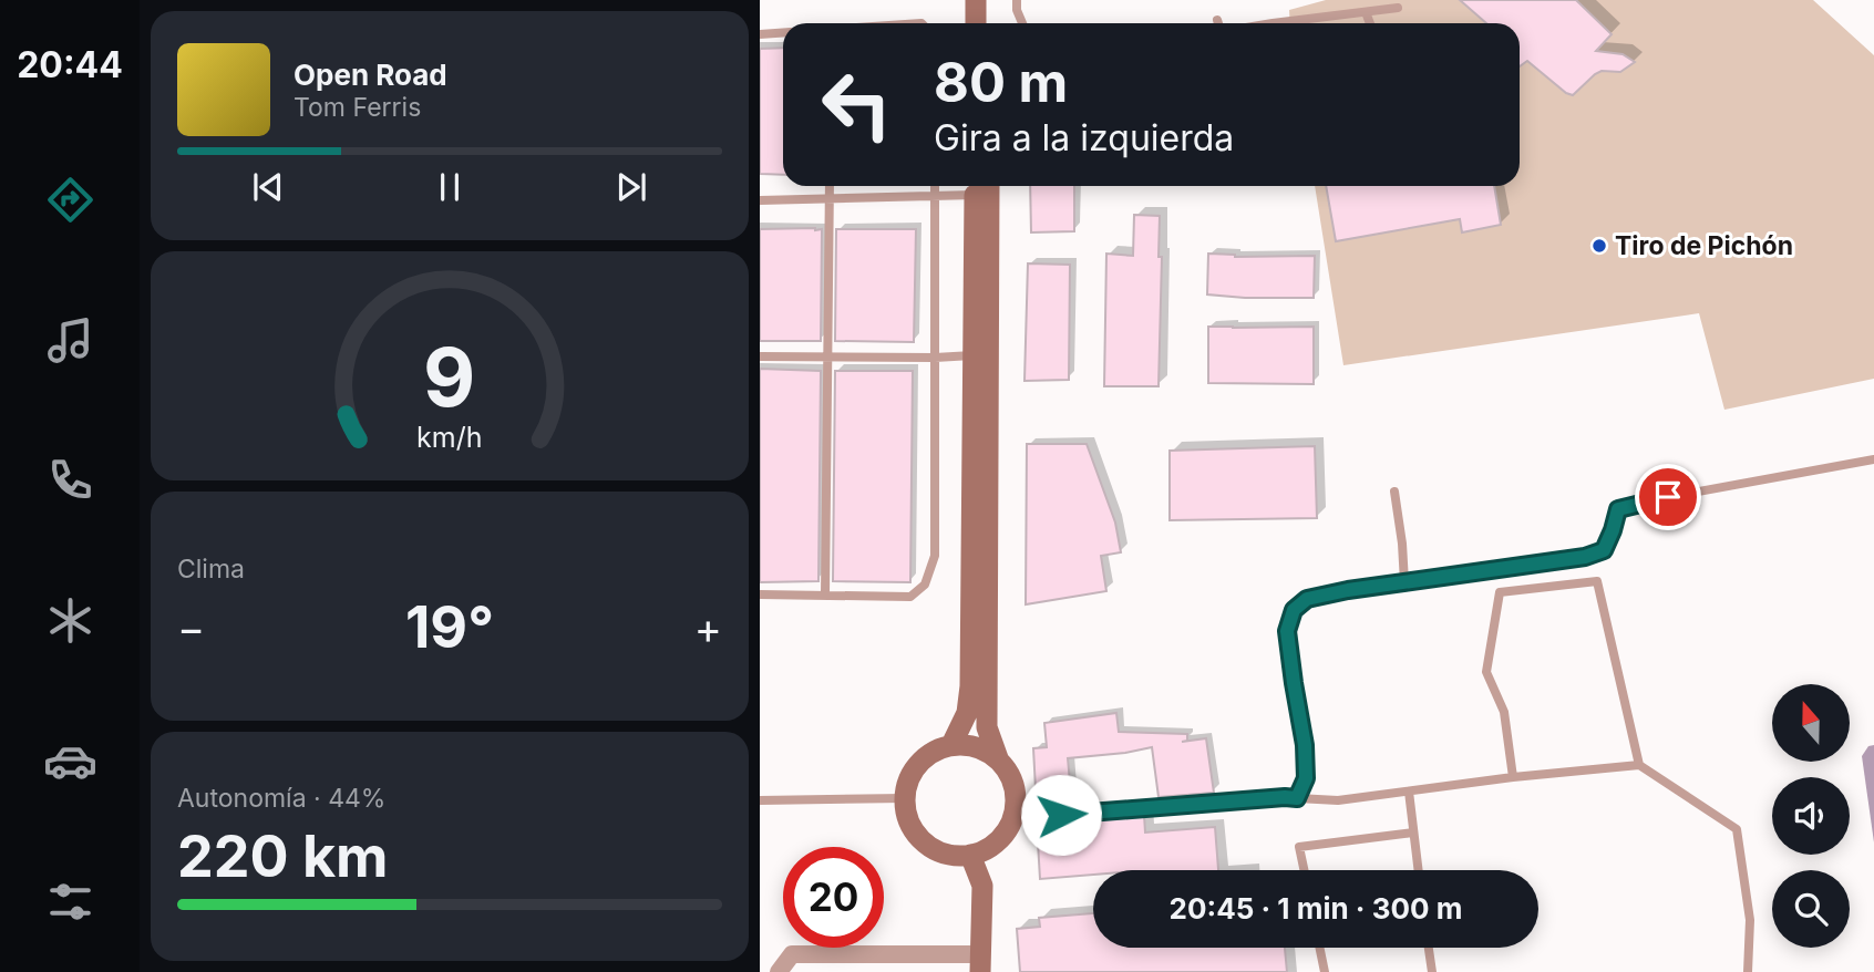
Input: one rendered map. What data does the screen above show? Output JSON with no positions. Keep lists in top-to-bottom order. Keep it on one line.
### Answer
{"places":["Tiro de Pichón"],"north":"top","page":{"tabs":"20:44","turn":["80 m","Gira a la izquierda"],"song":["Open Road","Tom Ferris"],"tile":["Clima",["Autonomía · 44%","220 km"]],"heat":["−","19°","+"],"limit":"20","trip":"20:45 · 1 min · 300 m","gauge":["9","km/h"]}}
